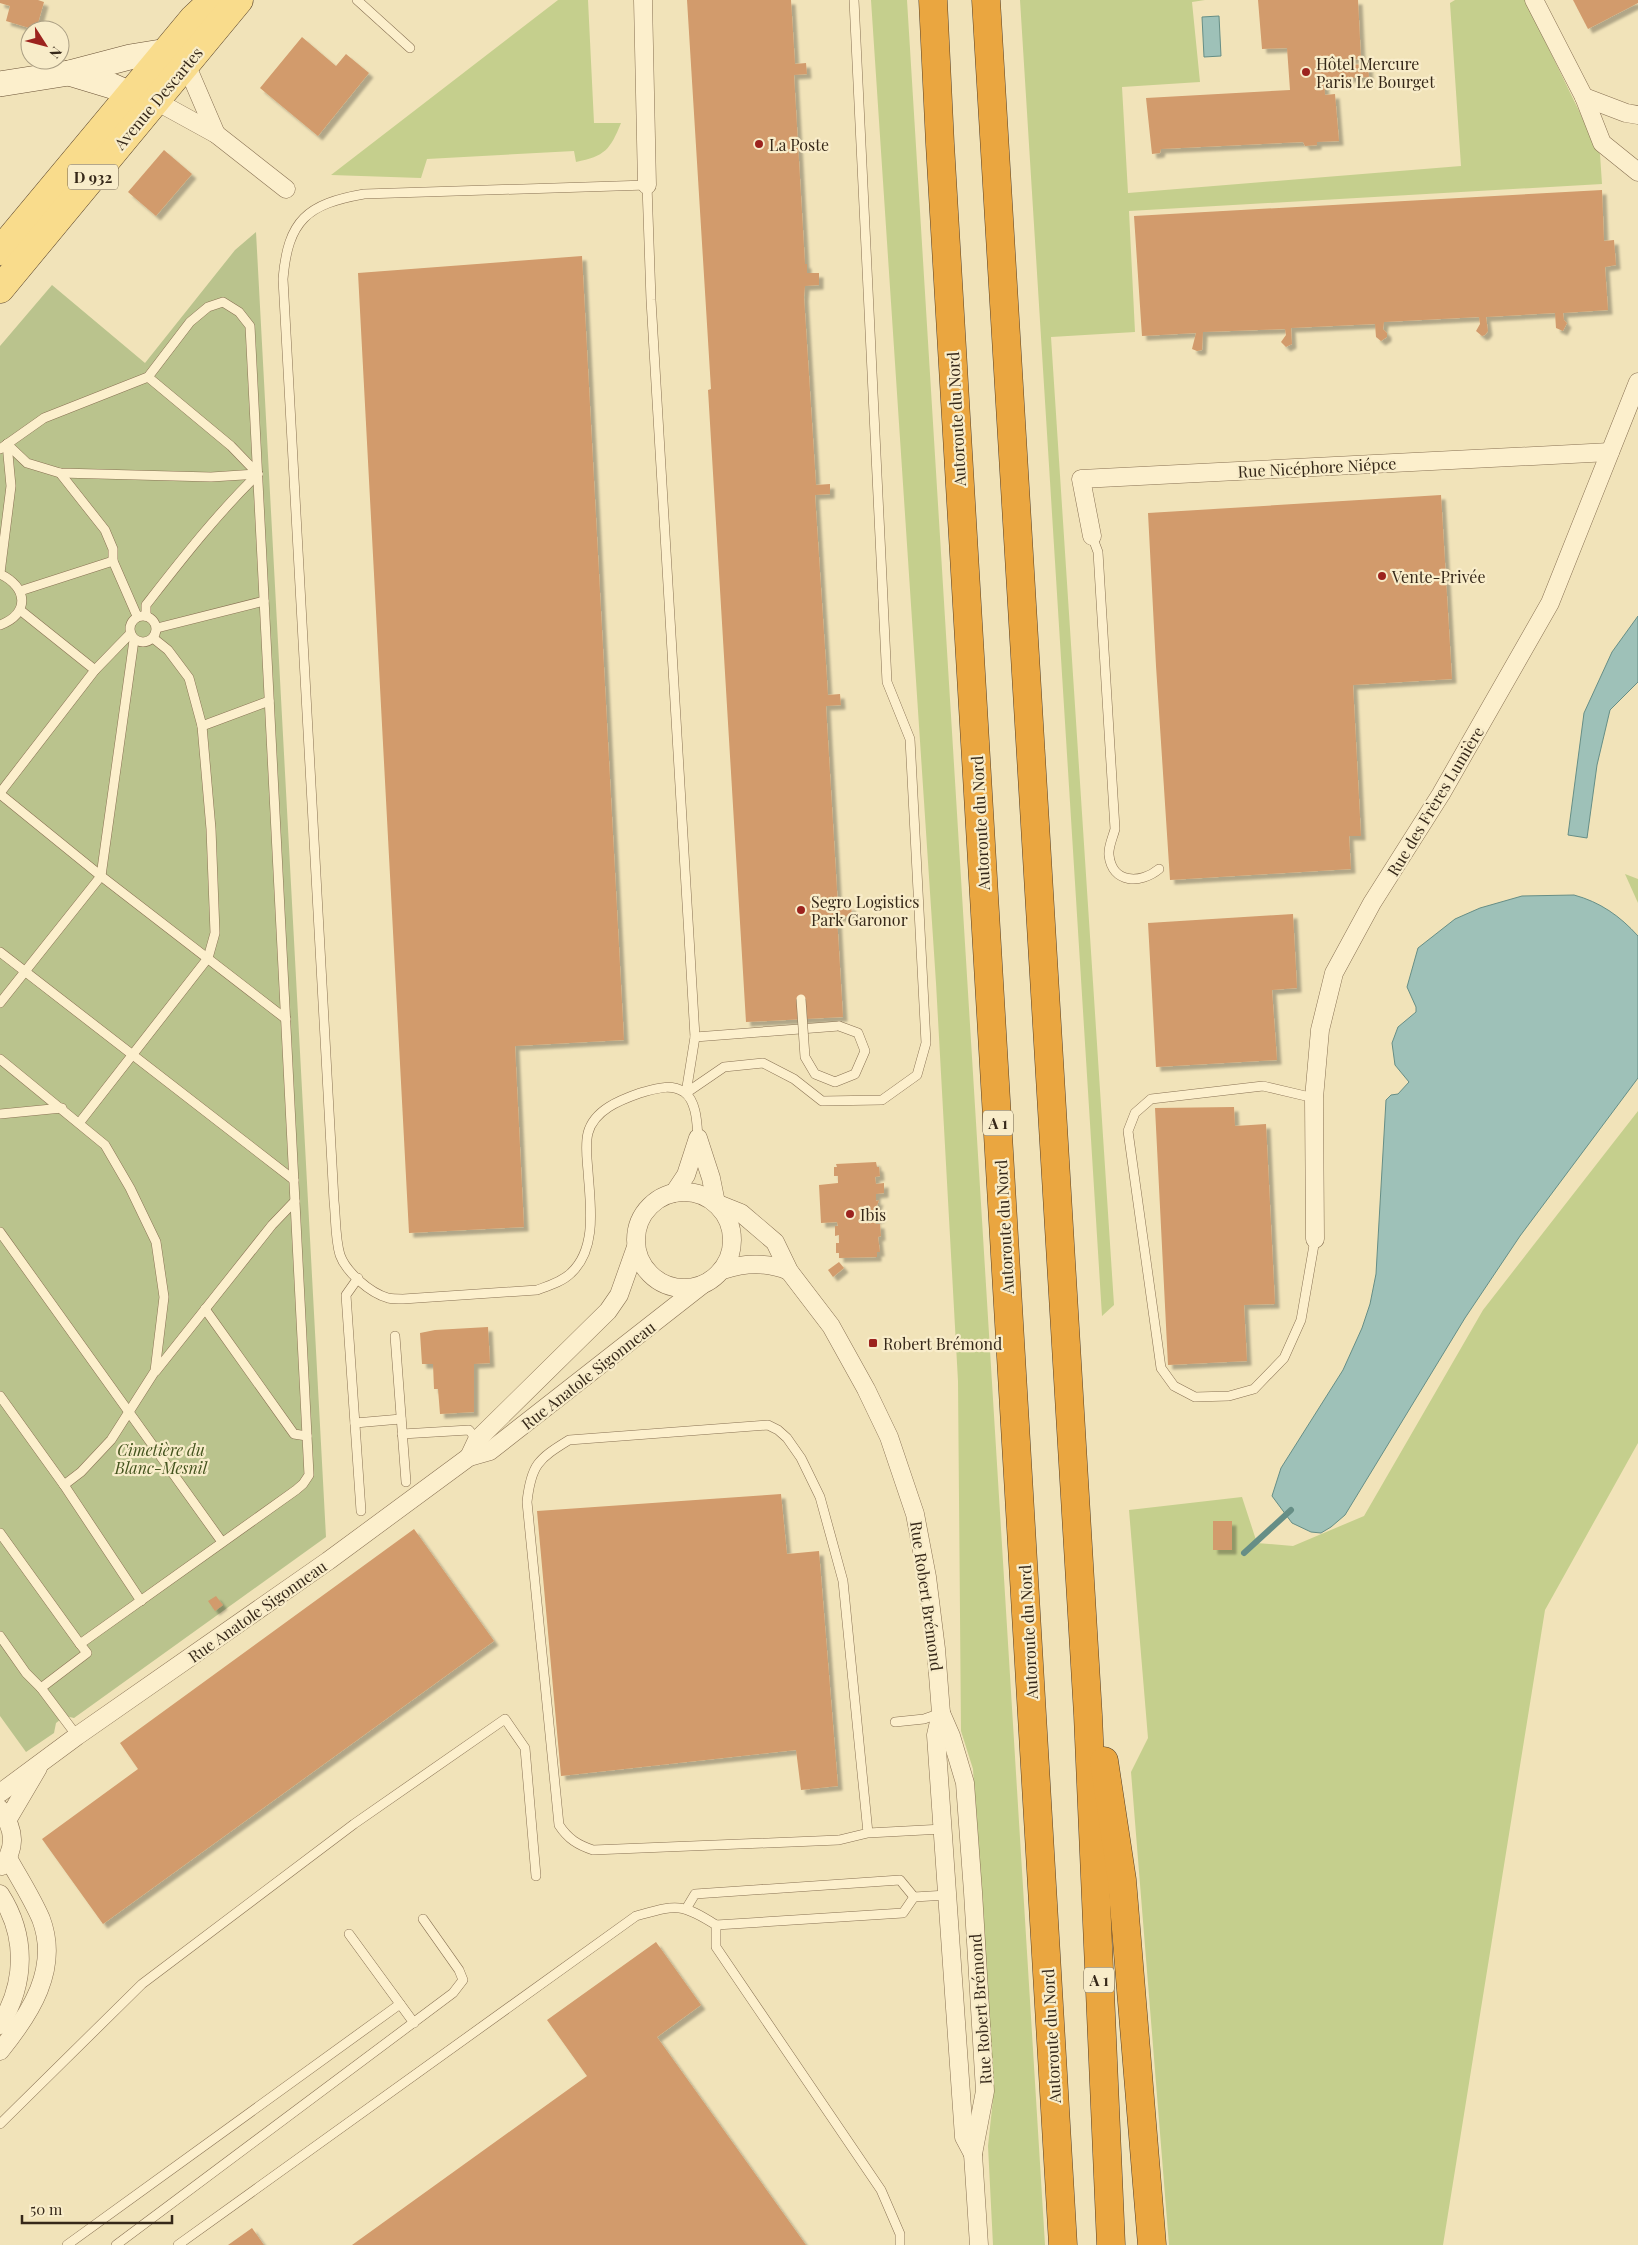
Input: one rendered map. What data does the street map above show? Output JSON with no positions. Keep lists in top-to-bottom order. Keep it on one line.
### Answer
{"streets":{"highway":["Autoroute du Nord","A 1"],"main road":["Avenue Descartes","D 932"],"street":["Rue Nicéphore Niépce","Rue des Frères Lumière","Rue Anatole Sigonneau","Rue Robert Brémond"]},"crossings":[["Rue Nicéphore Niépce","Rue des Frères Lumière"],["Rue Anatole Sigonneau","Rue Robert Brémond"]],"parks":["Cimetière du Blanc-Mesnil"],"places":{"other":["Hôtel Mercure Paris Le Bourget","La Poste","Vente-Privée","Segro Logistics Park Garonor","Ibis"],"transit":["Robert Brémond"]},"scale_bar":"50 m","north":"bottom right"}
